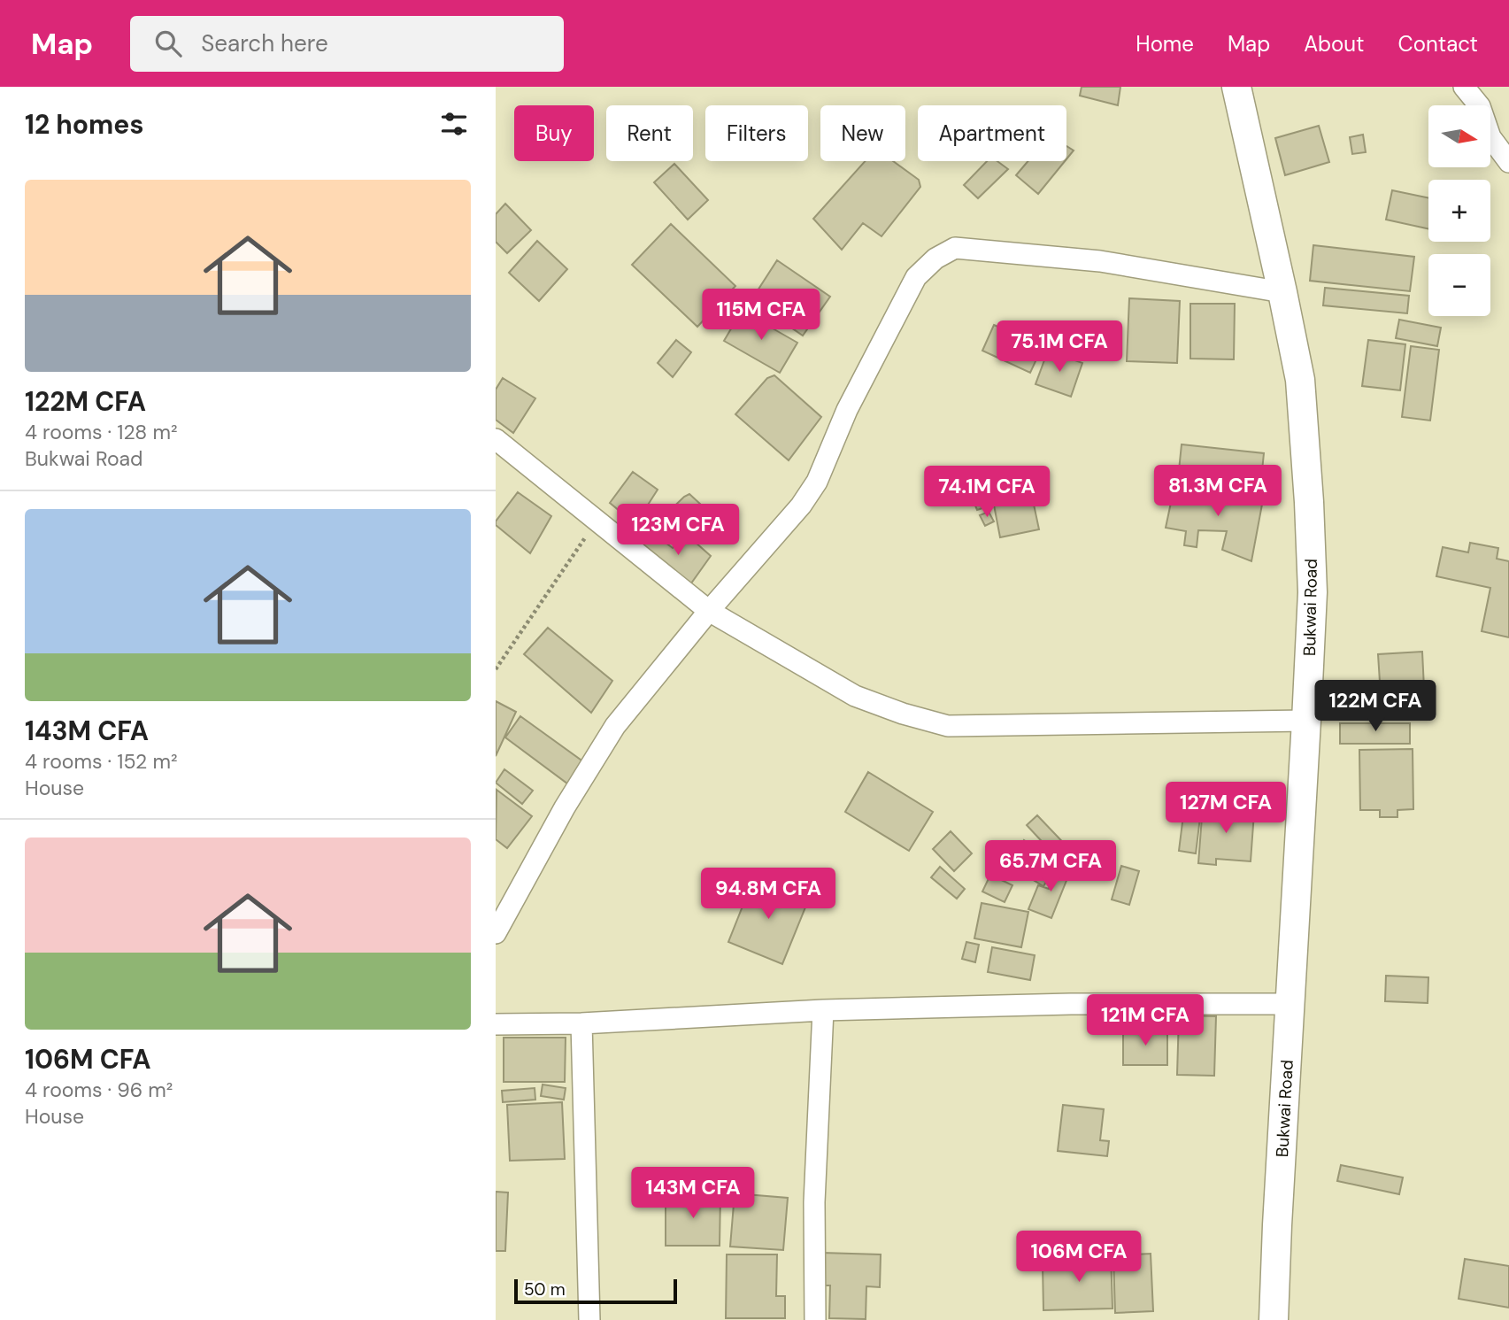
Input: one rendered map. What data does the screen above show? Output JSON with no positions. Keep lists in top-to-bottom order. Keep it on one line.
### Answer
{"streets":{"street":["Bukwai Road"]},"scale_bar":"50 m","north":"right","page":{"header":"Map","search":"Search here","nav":["Home","Map","About","Contact"],"heading":"12 homes","map_buttons":["+","−"],"chip":["Buy","Rent","Filters","New","Apartment"],"list":[{"name":"122M CFA","note":"4 rooms · 128 m² · Bukwai Road"},{"name":"143M CFA","note":"4 rooms · 152 m² · House"},{"name":"106M CFA","note":"4 rooms · 96 m² · House"}],"price":["115M CFA","75.1M CFA","81.3M CFA","74.1M CFA","123M CFA","122M CFA","127M CFA","65.7M CFA","94.8M CFA","121M CFA","143M CFA","106M CFA"],"scale":"50 m"}}
